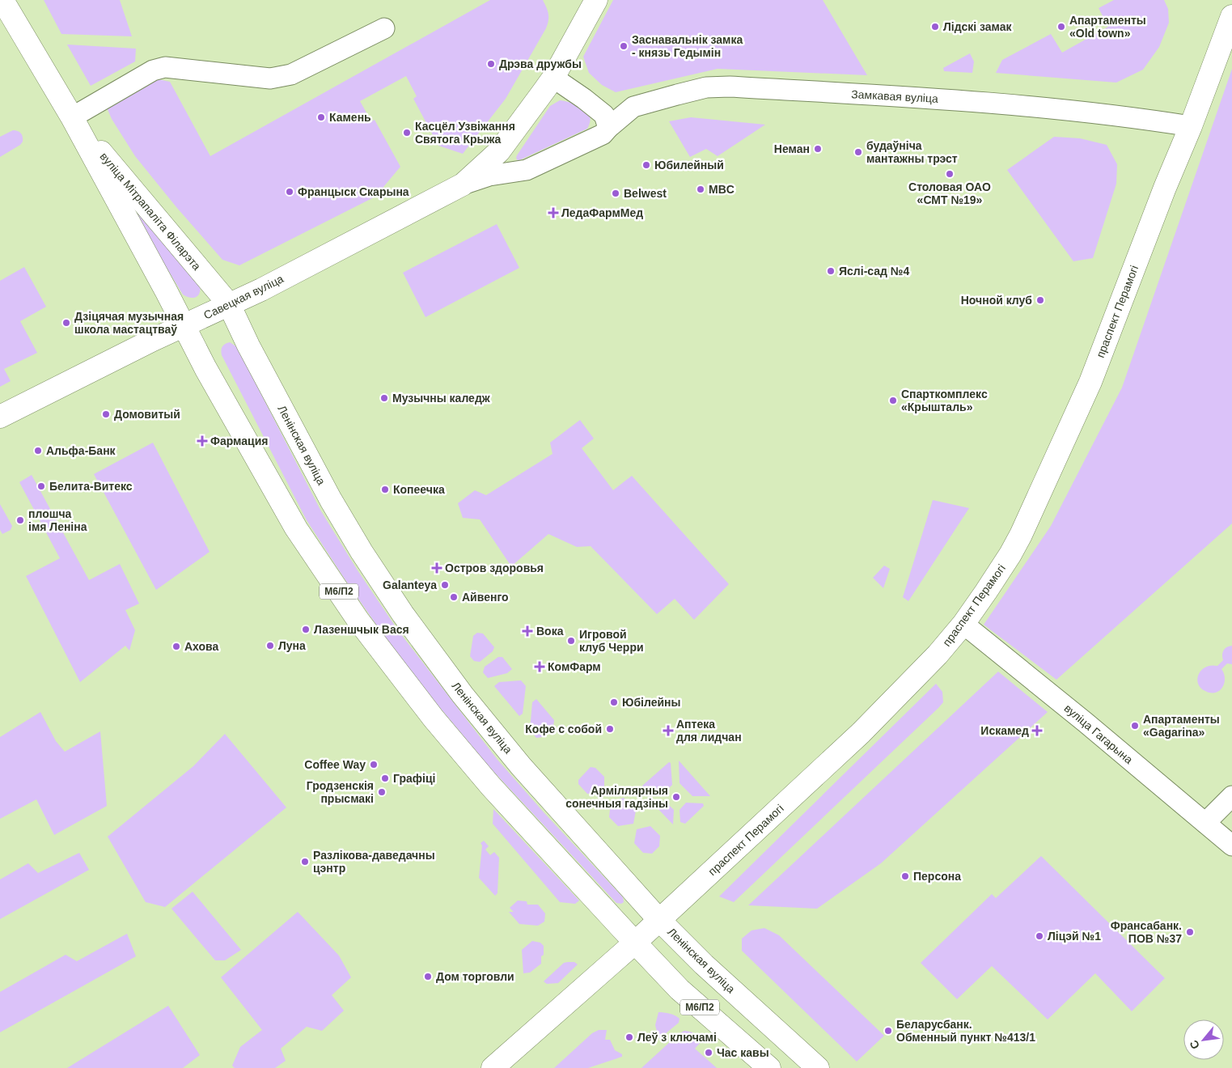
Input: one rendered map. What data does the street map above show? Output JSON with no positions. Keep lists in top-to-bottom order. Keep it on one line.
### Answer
{"streets":{"main road":["вуліца Мітрапаліта Філарэта","Савецкая вуліца","праспект Перамогі","Ленінская вуліца","М6/П2"],"street":["Замкавая вуліца","вуліца Гагарына"]},"crossings":[["Замкавая вуліца","Савецкая вуліца"],["Замкавая вуліца","праспект Перамогі"],["вуліца Мітрапаліта Філарэта","Савецкая вуліца"],["вуліца Мітрапаліта Філарэта","Ленінская вуліца"],["вуліца Мітрапаліта Філарэта","М6/П2"],["Савецкая вуліца","Ленінская вуліца"],["Савецкая вуліца","М6/П2"],["праспект Перамогі","Ленінская вуліца"],["праспект Перамогі","М6/П2"],["праспект Перамогі","вуліца Гагарына"]],"places":{"other":["Лідскі замак","Апартаменты «Old town»","Заснавальнік замка - князь Гедымін","Дрэва дружбы","Камень","Касцёл Узвіжання Святога Крыжа","Неман","будаўніча мантажны трэст","Юбилейный","Столовая ОАО «СМТ №19»","MBC","Францыск Скарына","Belwest","Яслі-сад №4","Ночной клуб","Дзіцячая музычная школа мастацтваў","Музычны каледж","Спарткомплекс «Крышталь»","Домовитый","Альфа-Банк","Белита-Витекс","Копеечка","плошча імя Леніна","Galanteya","Айвенго","Лазеншчык Вася","Игровой клуб Черри","Луна","Ахова","Юбілейны","Апартаменты «Gagarina»","Кофе с собой","Coffee Way","Графіці","Гродзенскія прысмакі","Арміллярныя сонечныя гадзіны","Разлікова-даведачны цэнтр","Персона","Франсабанк. ПОВ №37","Ліцэй №1","Дом торговли","Беларусбанк. Обменный пункт №413/1","Леў з ключамі","Час кавы"],"health":["ЛедаФармМед","Фармация","Остров здоровья","Вока","КомФарм","Аптека для лидчан","Искамед"]},"north":"bottom left"}
